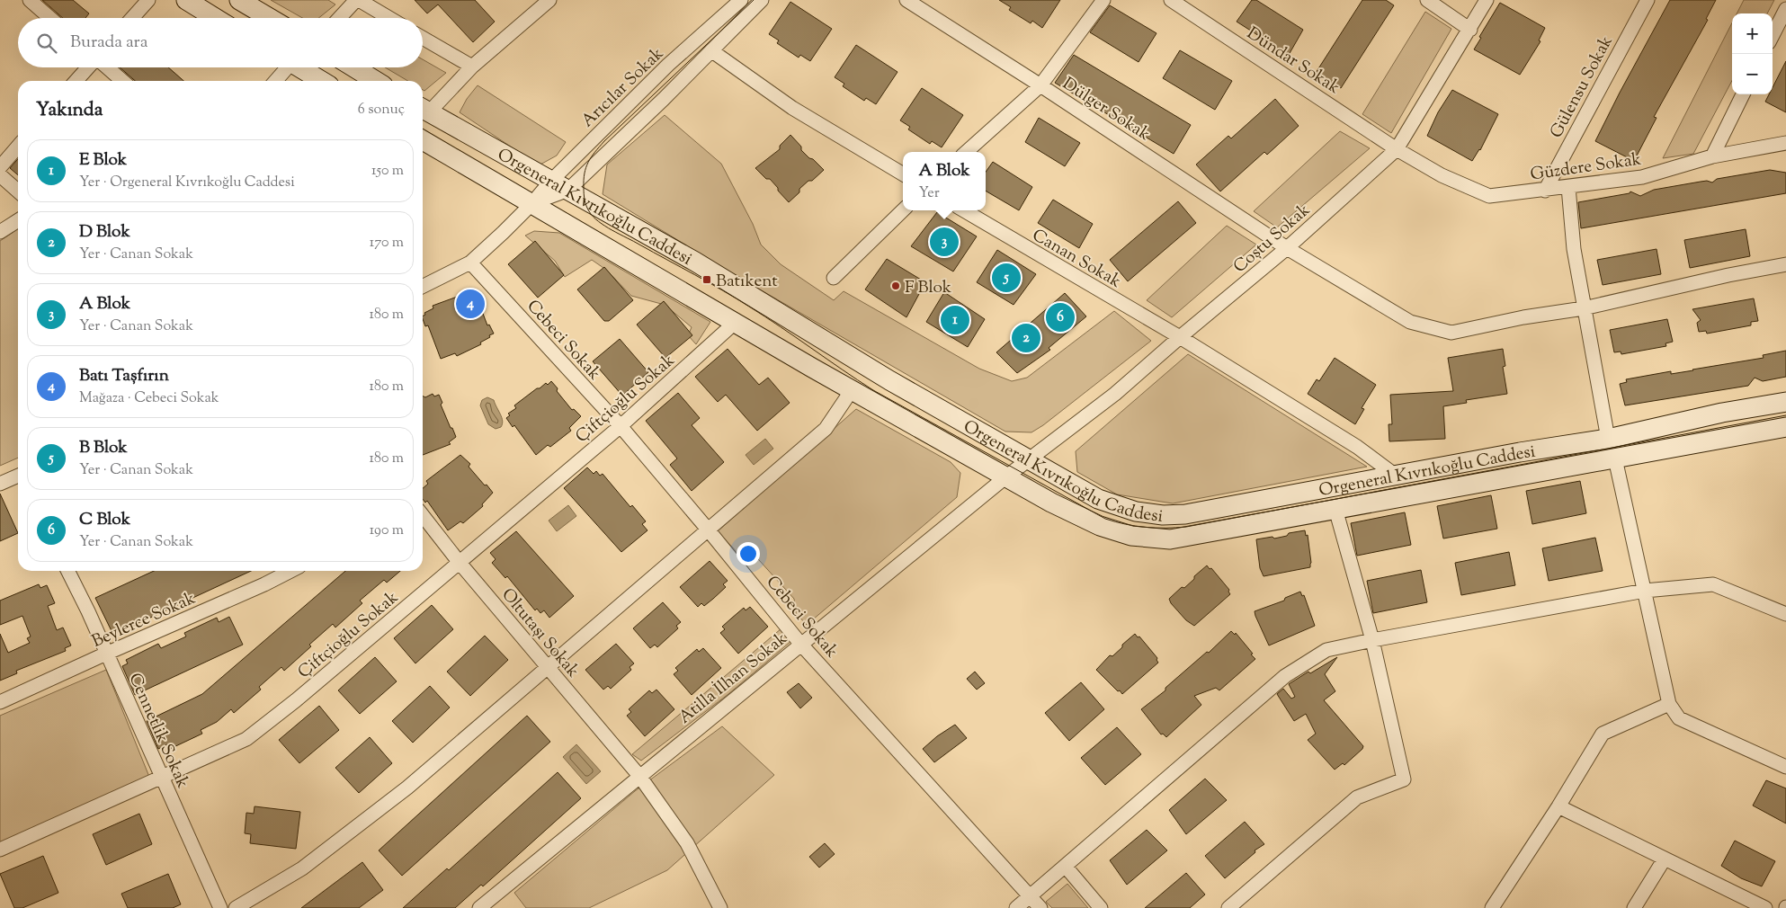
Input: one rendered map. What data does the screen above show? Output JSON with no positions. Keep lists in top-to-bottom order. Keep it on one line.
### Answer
{"streets":{"main road":["Orgeneral Kıvrıkoğlu Caddesi"],"street":["Dündar Sokak","Arıcılar Sokak","Gülensu Sokak","Dülger Sokak","Güzdere Sokak","Coştu Sokak","Canan Sokak","Cebeci Sokak","Çiftçioğlu Sokak","Beylerce Sokak","Oltutaşı Sokak","Atilla İlhan Sokak","Cennetlik Sokak"]},"crossings":[["Dündar Sokak","Güzdere Sokak"],["Dündar Sokak","Coştu Sokak"],["Arıcılar Sokak","Orgeneral Kıvrıkoğlu Caddesi"],["Gülensu Sokak","Güzdere Sokak"],["Dülger Sokak","Coştu Sokak"],["Güzdere Sokak","Coştu Sokak"],["Orgeneral Kıvrıkoğlu Caddesi","Coştu Sokak"],["Orgeneral Kıvrıkoğlu Caddesi","Canan Sokak"],["Orgeneral Kıvrıkoğlu Caddesi","Atilla İlhan Sokak"],["Coştu Sokak","Canan Sokak"],["Coştu Sokak","Atilla İlhan Sokak"],["Cebeci Sokak","Çiftçioğlu Sokak"],["Cebeci Sokak","Atilla İlhan Sokak"],["Çiftçioğlu Sokak","Oltutaşı Sokak"],["Çiftçioğlu Sokak","Cennetlik Sokak"],["Beylerce Sokak","Cennetlik Sokak"],["Oltutaşı Sokak","Atilla İlhan Sokak"]],"places":{"transit":["Batıkent"],"other":["F Blok"]},"page":{"map_buttons":["+","−"],"search":"Burada ara","heading":["Yakında","6 sonuç"],"list":[{"mark":"1","name":"E Blok","note":"Yer · Orgeneral Kıvrıkoğlu Caddesi","value":"150 m"},{"mark":"2","name":"D Blok","note":"Yer · Canan Sokak","value":"170 m"},{"mark":"3","name":"A Blok","note":"Yer · Canan Sokak","value":"180 m"},{"mark":"4","name":"Batı Taşfırın","note":"Mağaza · Cebeci Sokak","value":"180 m"},{"mark":"5","name":"B Blok","note":"Yer · Canan Sokak","value":"180 m"},{"mark":"6","name":"C Blok","note":"Yer · Canan Sokak","value":"190 m"}],"popup":["A Blok","Yer"],"pins":["3","5","4","6","1","2"]}}
